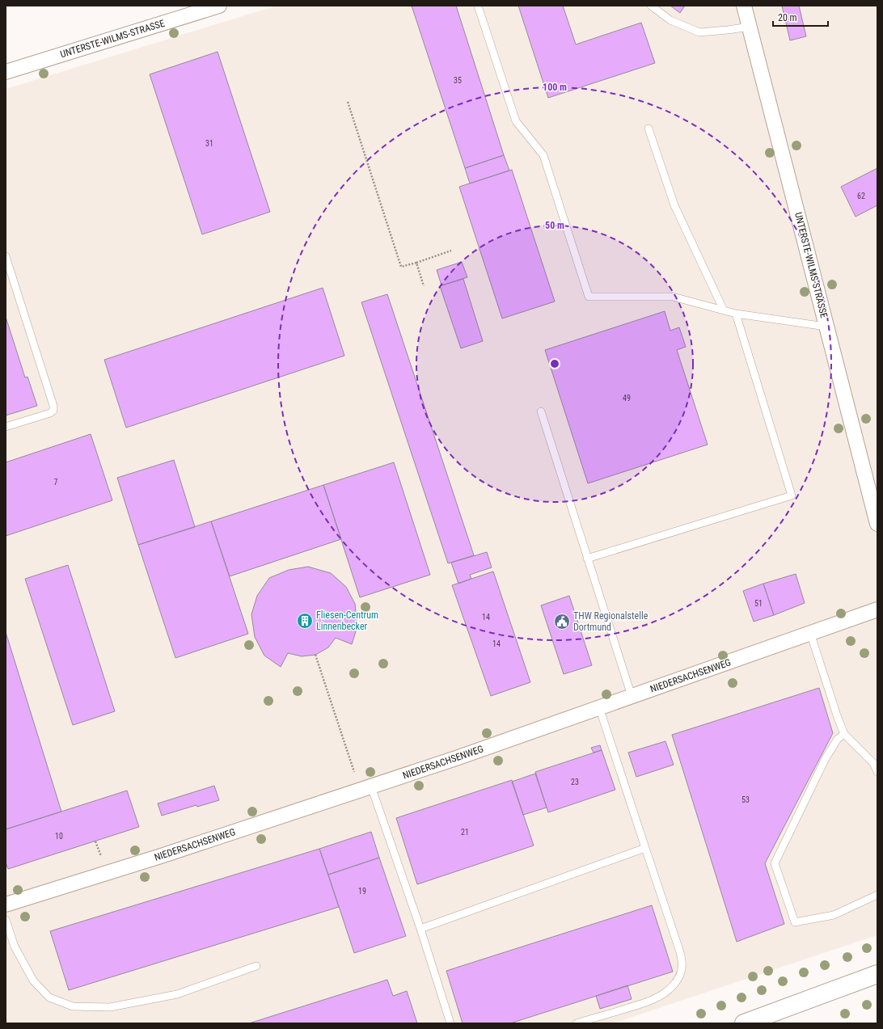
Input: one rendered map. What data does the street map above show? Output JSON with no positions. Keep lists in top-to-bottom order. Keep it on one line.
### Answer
{"streets":{"street":["UNTERSTE-WILMS-STRASSE","NIEDERSACHSENWEG"]},"places":{"building":["Fliesen-Centrum Linnenbecker"],"public building":["THW Regionalstelle Dortmund"]},"house_numbers":["35","31","62","49","7","51","14","14","23","53","21","10","19"],"scale_bar":"20 m","rings":["100 m","50 m"]}
